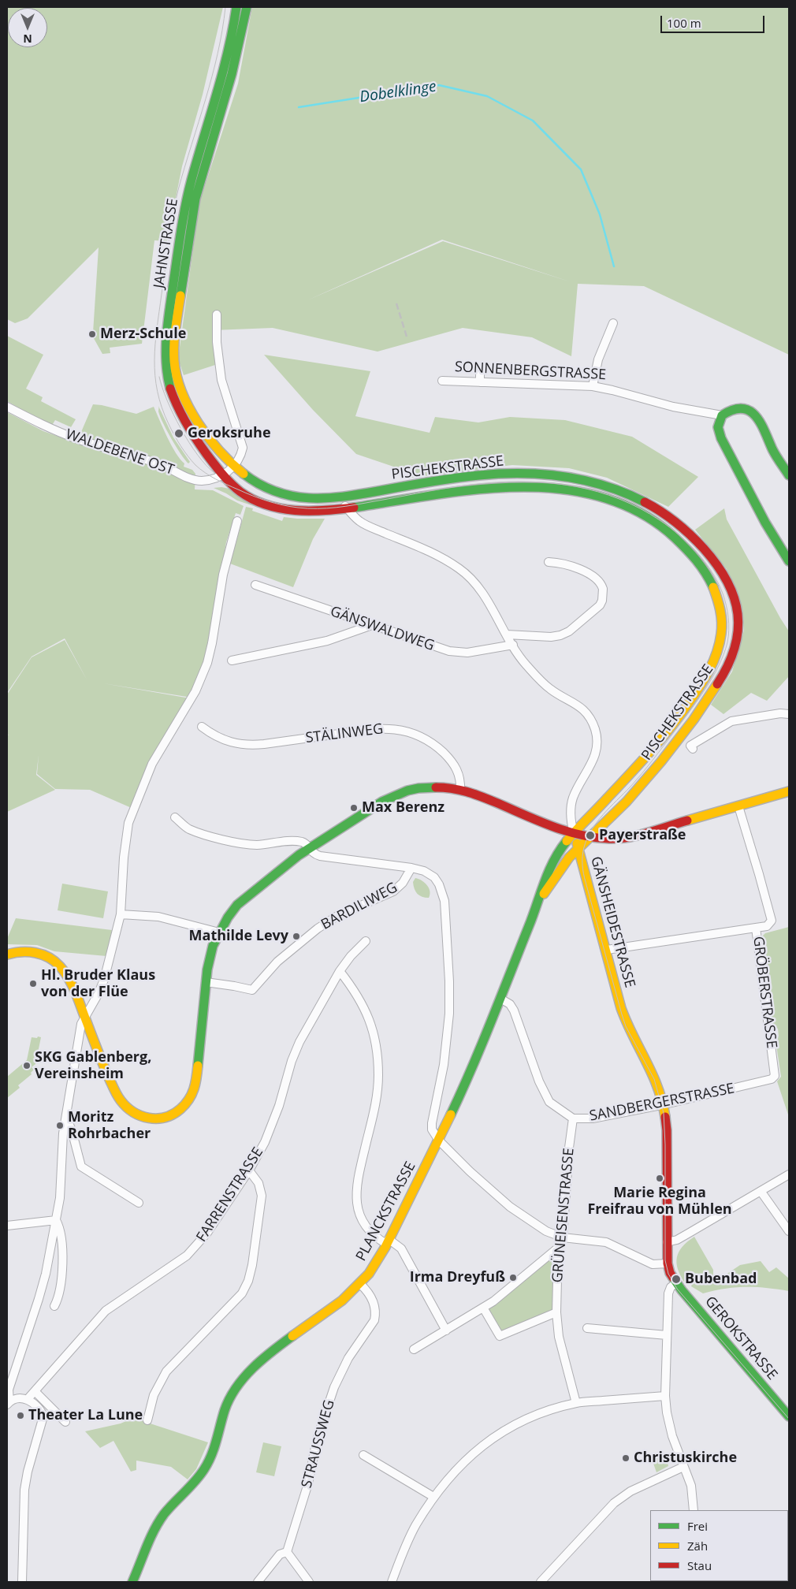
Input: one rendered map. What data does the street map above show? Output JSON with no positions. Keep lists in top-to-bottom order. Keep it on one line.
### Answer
{"streets":{"main road":["JAHNSTRASSE","SONNENBERGSTRASSE","PISCHEKSTRASSE","GÄNSHEIDESTRASSE","PLANCKSTRASSE","GEROKSTRASSE"],"street":["WALDEBENE OST","GÄNSWALDWEG","STÄLINWEG","BARDILIWEG","GRÖBERSTRASSE","SANDBERGERSTRASSE","FARRENSTRASSE","GRÜNEISENSTRASSE","STRAUSSWEG"]},"crossings":[["JAHNSTRASSE","WALDEBENE OST"],["JAHNSTRASSE","PISCHEKSTRASSE"],["WALDEBENE OST","PISCHEKSTRASSE"],["PISCHEKSTRASSE","GÄNSHEIDESTRASSE"],["PISCHEKSTRASSE","PLANCKSTRASSE"],["GÄNSWALDWEG","GÄNSHEIDESTRASSE"],["GÄNSHEIDESTRASSE","SANDBERGERSTRASSE"],["GÄNSHEIDESTRASSE","PLANCKSTRASSE"],["GÄNSHEIDESTRASSE","GEROKSTRASSE"],["GRÖBERSTRASSE","SANDBERGERSTRASSE"],["SANDBERGERSTRASSE","PLANCKSTRASSE"],["SANDBERGERSTRASSE","GRÜNEISENSTRASSE"],["PLANCKSTRASSE","STRAUSSWEG"]],"water":["Dobelklinge"],"places":["Merz-Schule","Geroksruhe","Max Berenz","Payerstraße","Mathilde Levy","Hl. Bruder Klaus von der Flüe","SKG Gablenberg, Vereinsheim","Moritz Rohrbacher","Marie Regina Freifrau von Mühlen","Irma Dreyfuß","Bubenbad","Theater La Lune","Christuskirche"],"legend":["Frei","Zäh","Stau"],"scale_bar":"100 m","north":"bottom"}
